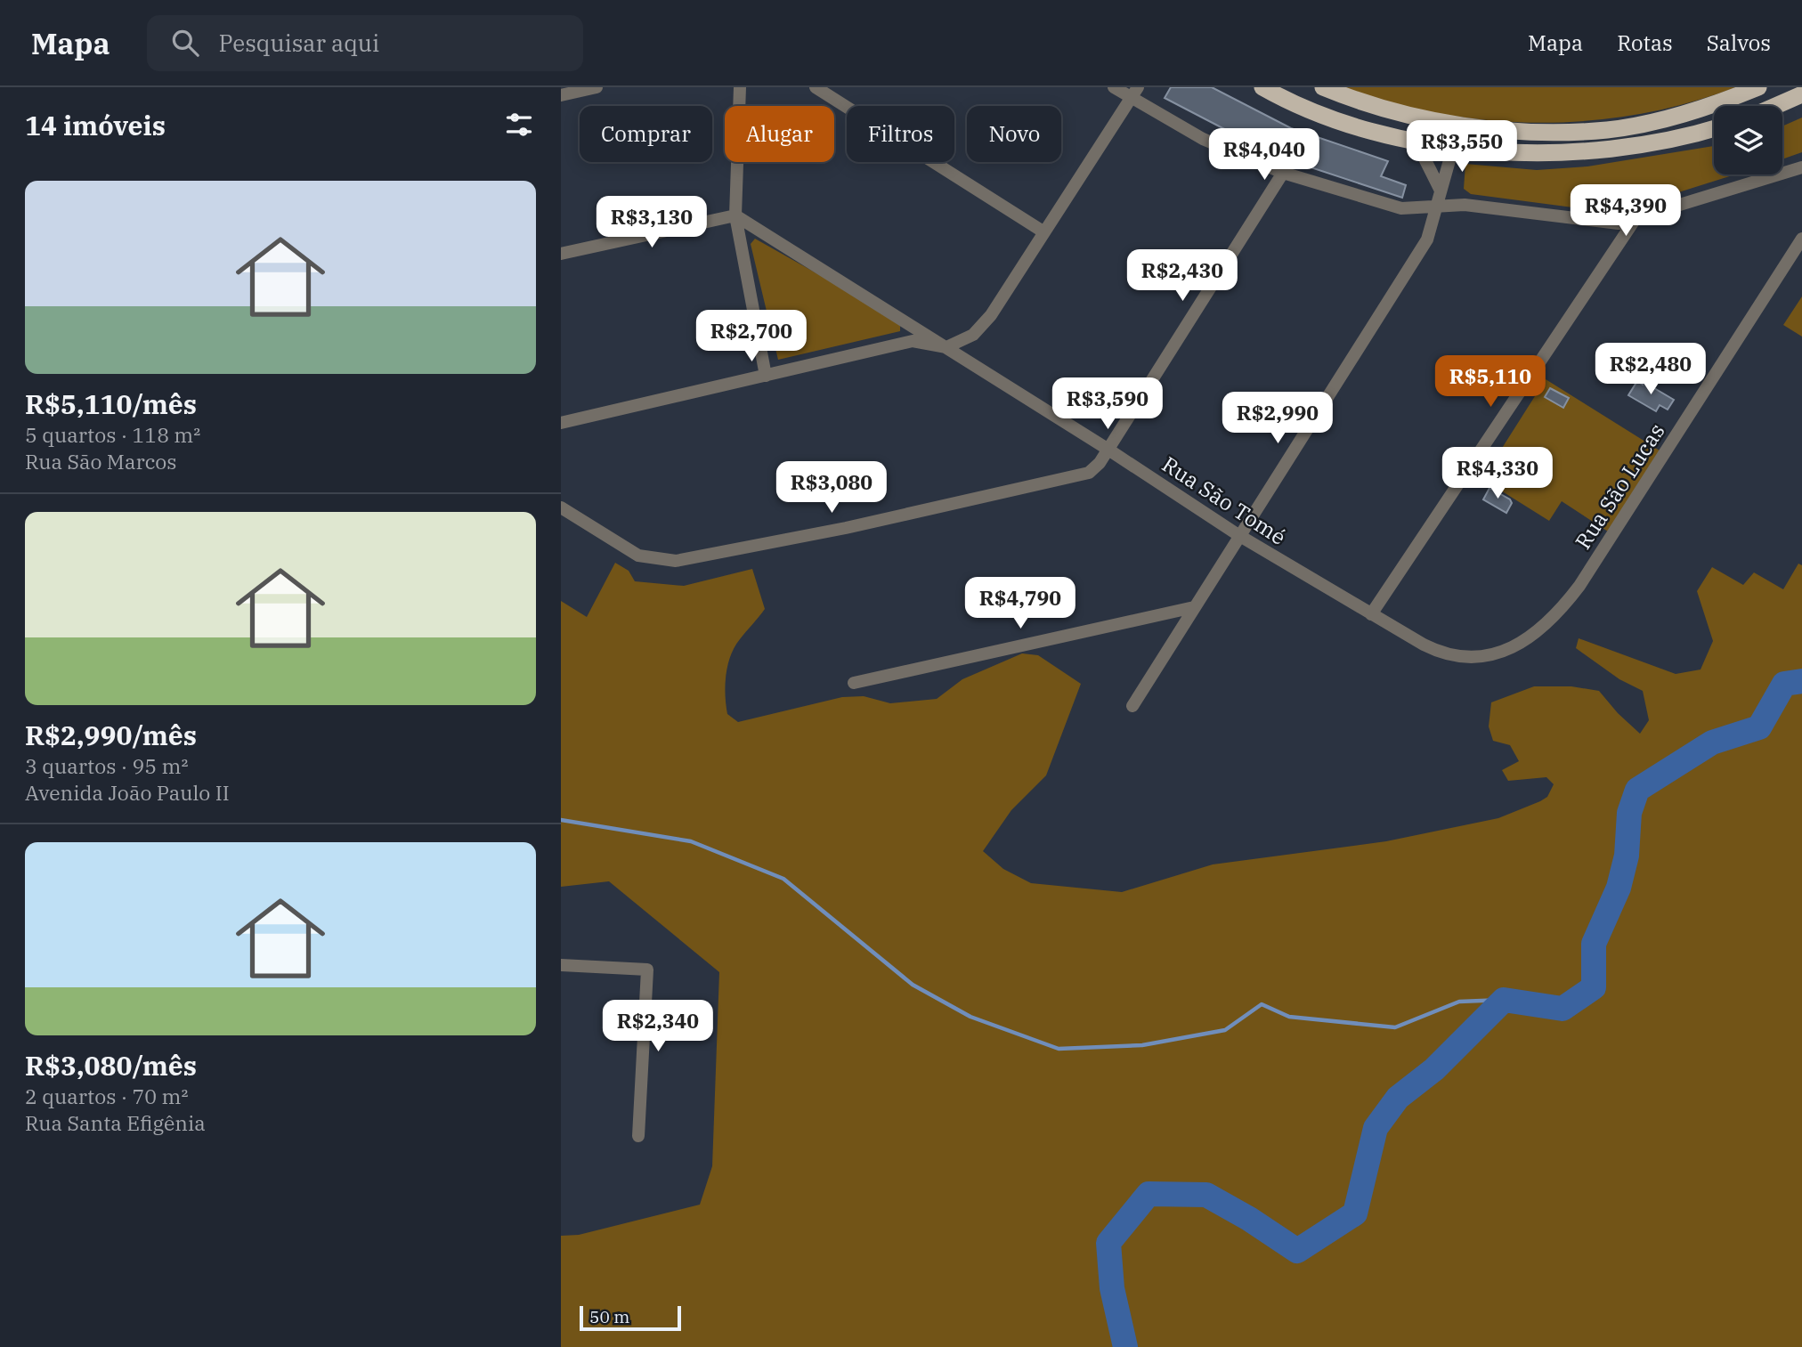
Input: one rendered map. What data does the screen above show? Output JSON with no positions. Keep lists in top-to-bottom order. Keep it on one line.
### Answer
{"streets":{"street":["Rua São Lucas","Rua São Tomé"]},"crossings":[["Rua São Lucas","Rua São Tomé"]],"scale_bar":"50 m","page":{"header":"Mapa","search":"Pesquisar aqui","nav":["Mapa","Rotas","Salvos"],"heading":"14 imóveis","chip":["Comprar","Alugar","Filtros","Novo"],"price":["R$3,550","R$4,040","R$4,390","R$3,130","R$2,430","R$2,700","R$2,480","R$5,110","R$3,590","R$2,990","R$4,330","R$3,080","R$4,790","R$2,340"],"list":[{"name":"R$5,110/mês","note":"5 quartos · 118 m² · Rua São Marcos"},{"name":"R$2,990/mês","note":"3 quartos · 95 m² · Avenida João Paulo II"},{"name":"R$3,080/mês","note":"2 quartos · 70 m² · Rua Santa Efigênia"}],"scale":"50 m"}}
